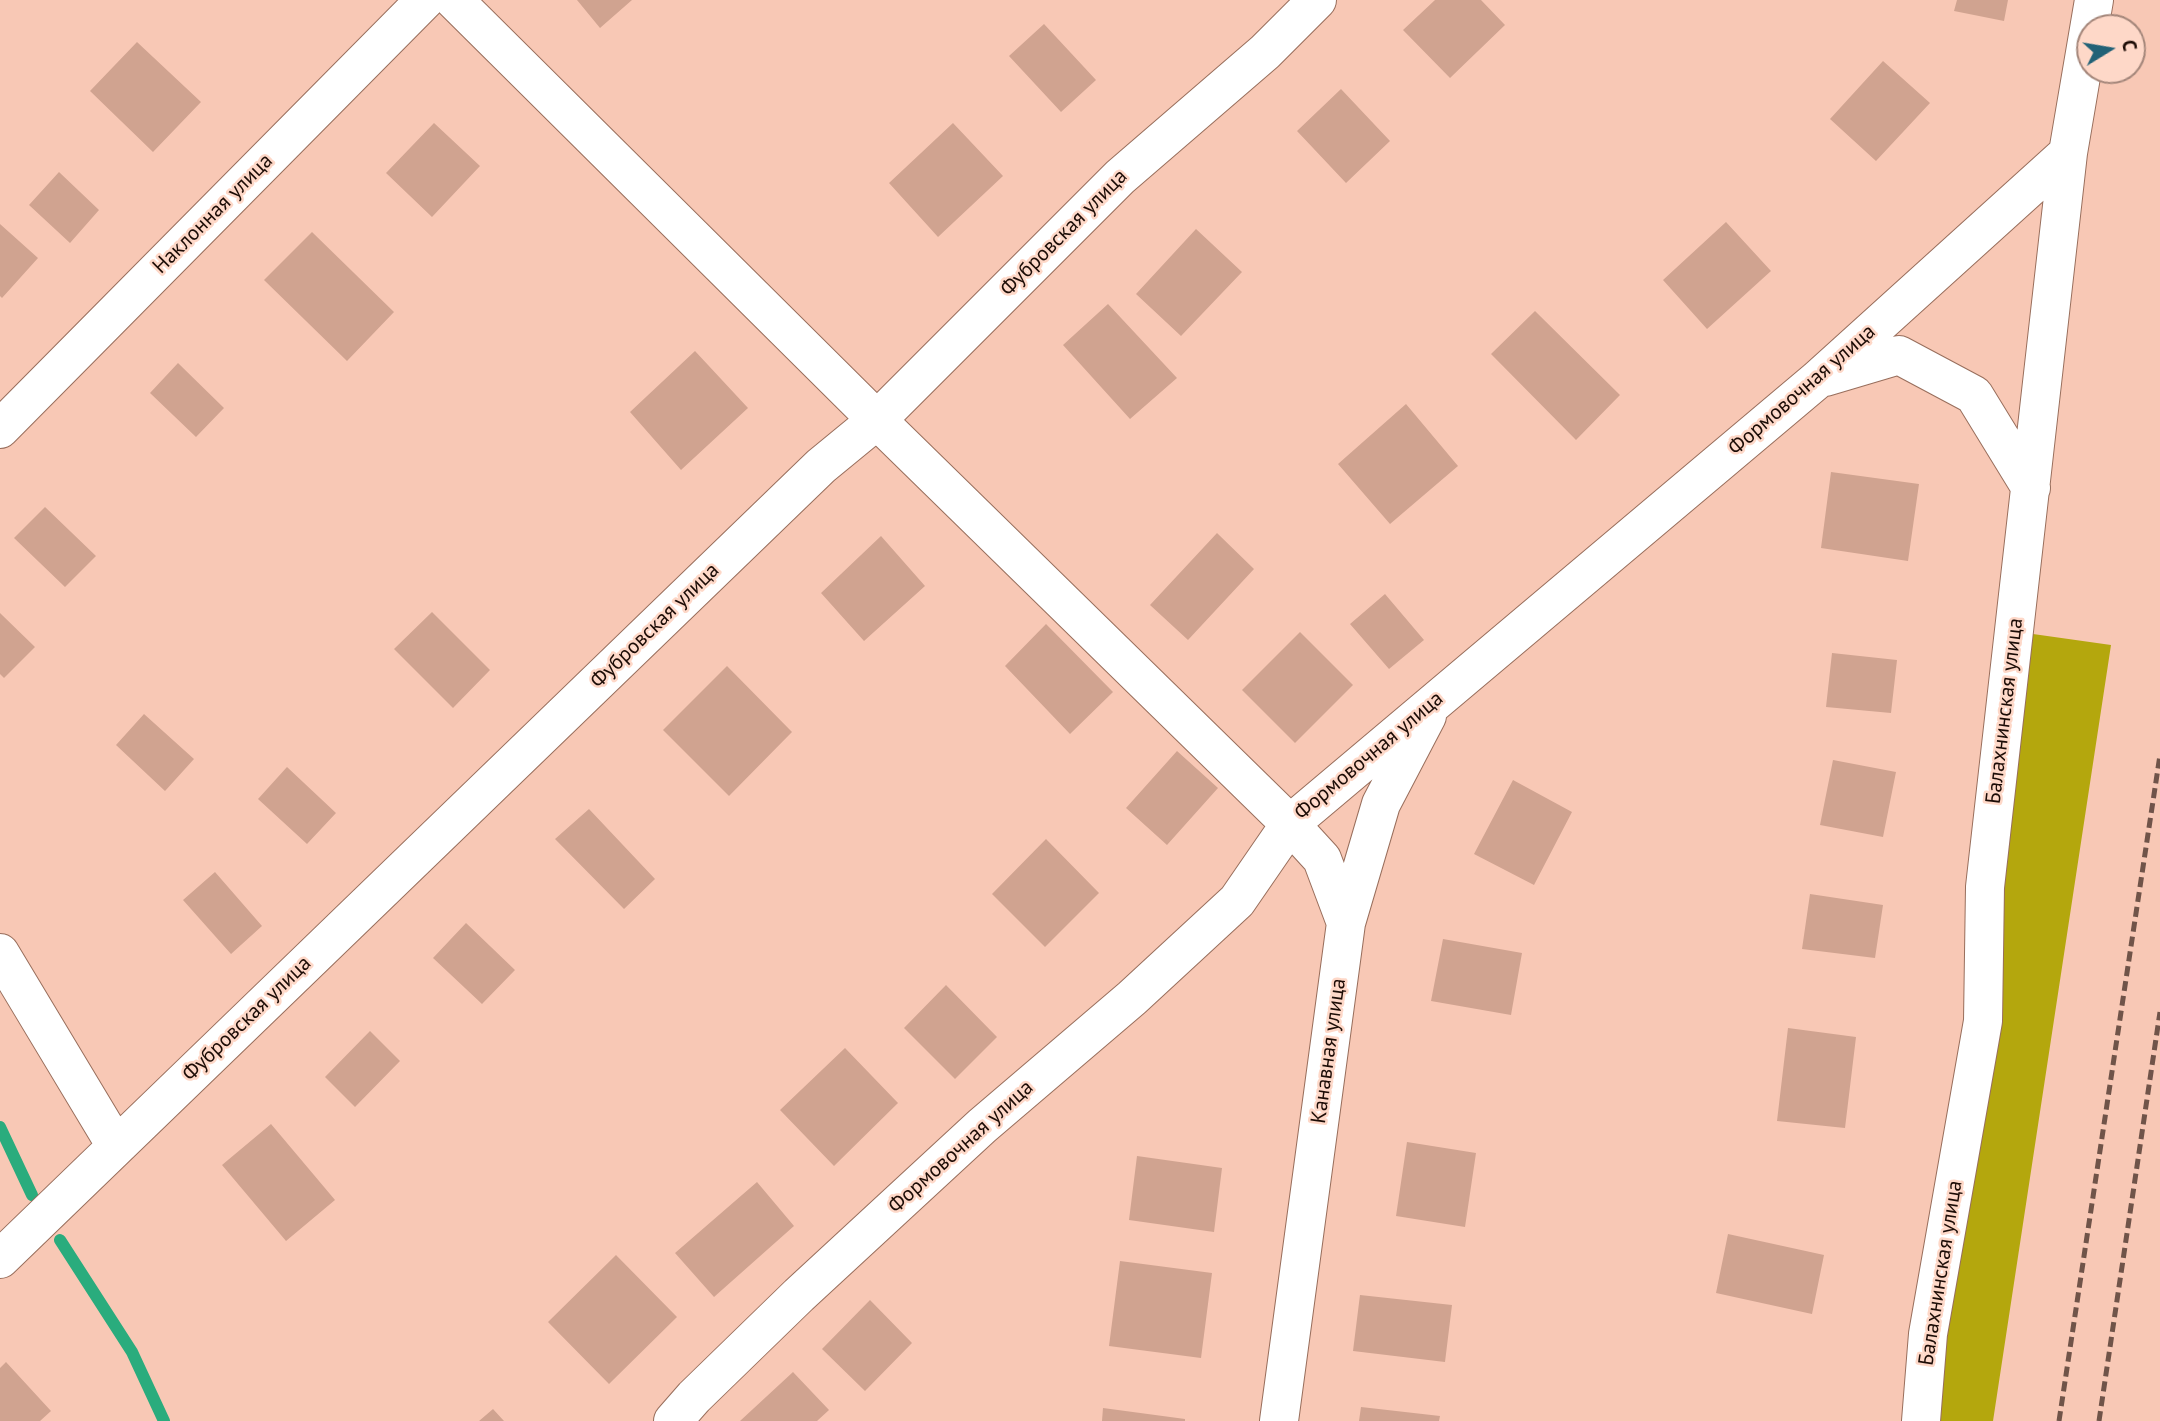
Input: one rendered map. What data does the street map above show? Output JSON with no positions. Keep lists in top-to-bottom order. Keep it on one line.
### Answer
{"streets":{"street":["Наклонная улица","Фубровская улица","Формовочная улица","Балахнинская улица","Канавная улица"]},"crossings":[["Формовочная улица","Балахнинская улица"],["Формовочная улица","Канавная улица"]],"north":"right"}
